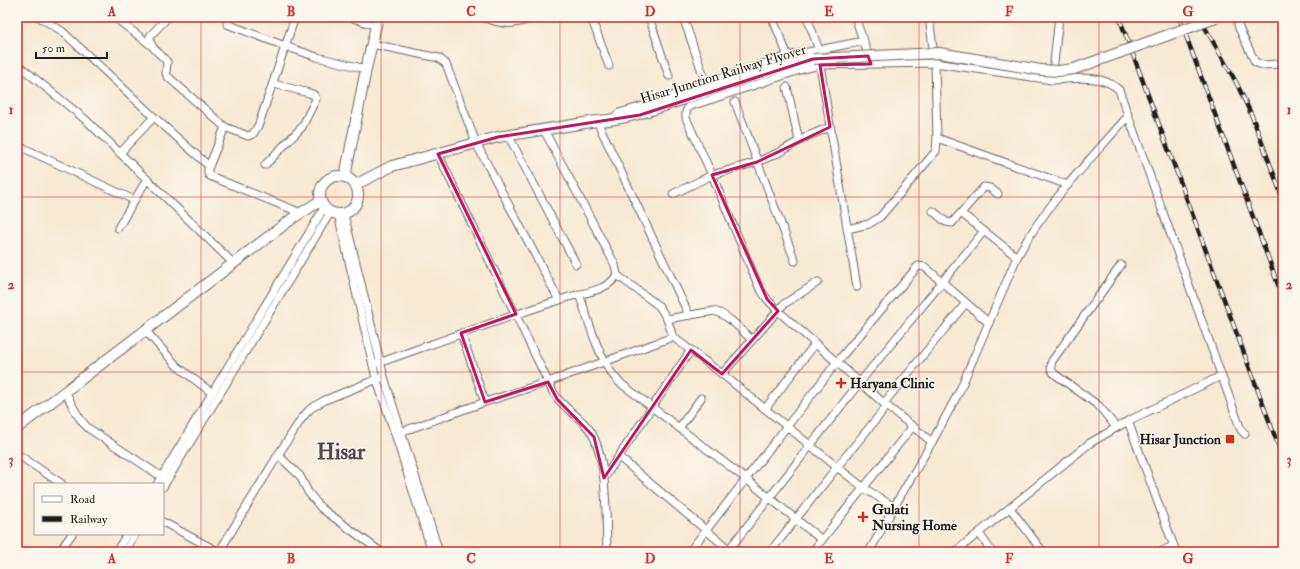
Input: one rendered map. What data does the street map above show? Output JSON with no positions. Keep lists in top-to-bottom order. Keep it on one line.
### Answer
{"streets":{"main road":["Hisar Junction Railway Flyover"]},"districts":["Hisar"],"places":{"health":["Haryana Clinic","Gulati Nursing Home"],"transit":["Hisar Junction"]},"legend":["Road","Railway"],"scale_bar":"50 m","grid":{"columns":["A","B","C","D","E","F","G"],"rows":["1","2","3"]}}
